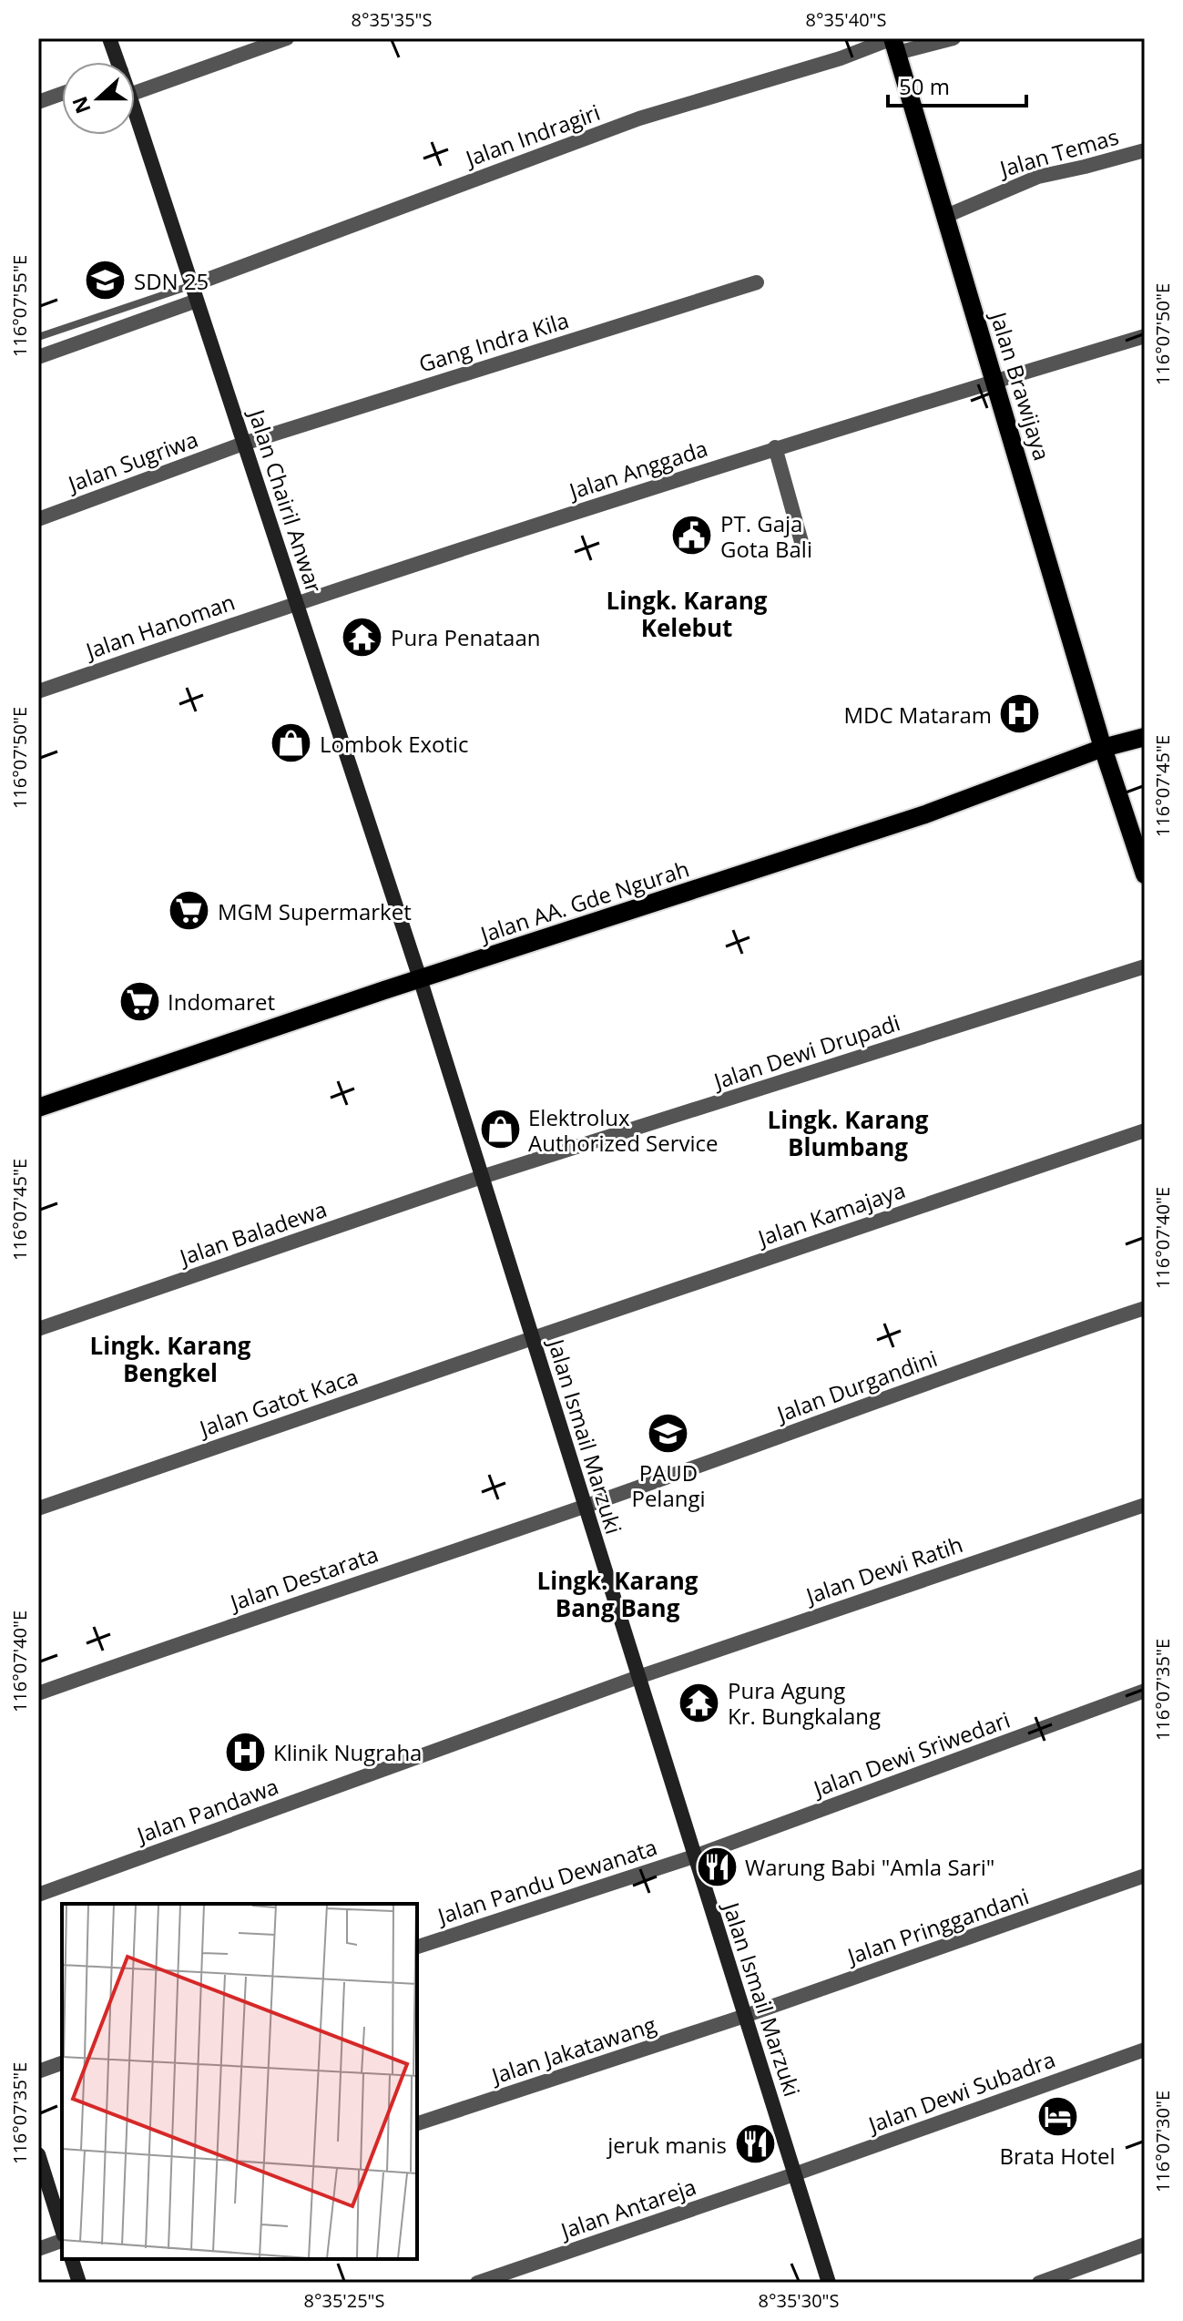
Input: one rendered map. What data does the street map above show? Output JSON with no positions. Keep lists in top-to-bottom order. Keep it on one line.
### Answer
{"streets":{"main road":["Jalan Brawijaya","Jalan AA. Gde Ngurah"],"street":["Jalan Indragiri","Jalan Temas","Gang Indra Kila","Jalan Sugriwa","Jalan Anggada","Jalan Chairil Anwar","Jalan Hanoman","Jalan Dewi Drupadi","Jalan Kamajaya","Jalan Baladewa","Jalan Durgandini","Jalan Gatot Kaca","Jalan Ismail Marzuki","Jalan Dewi Ratih","Jalan Destarata","Jalan Dewi Sriwedari","Jalan Pandawa","Jalan Pandu Dewanata","Jalan Pringgandani","Jalan Jakatawang","Jalan Dewi Subadra","Jalan Antareja"]},"crossings":[["Jalan Indragiri","Jalan Brawijaya"],["Jalan Indragiri","Jalan Chairil Anwar"],["Jalan Temas","Jalan Brawijaya"],["Gang Indra Kila","Jalan Sugriwa"],["Gang Indra Kila","Jalan Chairil Anwar"],["Jalan Brawijaya","Jalan Anggada"],["Jalan Brawijaya","Jalan AA. Gde Ngurah"],["Jalan Sugriwa","Jalan Chairil Anwar"],["Jalan Anggada","Jalan Chairil Anwar"],["Jalan Anggada","Jalan Hanoman"],["Jalan Chairil Anwar","Jalan Hanoman"],["Jalan Chairil Anwar","Jalan AA. Gde Ngurah"],["Jalan Chairil Anwar","Jalan Ismail Marzuki"],["Jalan AA. Gde Ngurah","Jalan Ismail Marzuki"],["Jalan Dewi Drupadi","Jalan Baladewa"],["Jalan Dewi Drupadi","Jalan Ismail Marzuki"],["Jalan Kamajaya","Jalan Gatot Kaca"],["Jalan Kamajaya","Jalan Ismail Marzuki"],["Jalan Baladewa","Jalan Ismail Marzuki"],["Jalan Durgandini","Jalan Ismail Marzuki"],["Jalan Durgandini","Jalan Destarata"],["Jalan Gatot Kaca","Jalan Ismail Marzuki"],["Jalan Ismail Marzuki","Jalan Dewi Ratih"],["Jalan Ismail Marzuki","Jalan Destarata"],["Jalan Ismail Marzuki","Jalan Dewi Sriwedari"],["Jalan Ismail Marzuki","Jalan Pandawa"],["Jalan Ismail Marzuki","Jalan Pandu Dewanata"],["Jalan Ismail Marzuki","Jalan Pringgandani"],["Jalan Ismail Marzuki","Jalan Jakatawang"],["Jalan Ismail Marzuki","Jalan Dewi Subadra"],["Jalan Ismail Marzuki","Jalan Antareja"],["Jalan Dewi Ratih","Jalan Pandawa"],["Jalan Dewi Sriwedari","Jalan Pandu Dewanata"],["Jalan Pringgandani","Jalan Jakatawang"],["Jalan Dewi Subadra","Jalan Antareja"]],"districts":["Lingk. Karang Kelebut","Lingk. Karang Blumbang","Lingk. Karang Bengkel","Lingk. Karang Bang Bang"],"places":{"school or university":["SDN 25","PAUD Pelangi"],"public building":["PT. Gaja Gota Bali"],"temple":["Pura Penataan","Pura Agung Kr. Bungkalang"],"hospital":["MDC Mataram","Klinik Nugraha"],"shop":["Lombok Exotic","Elektrolux Authorized Service"],"supermarket":["MGM Supermarket","Indomaret"],"restaurant":["Warung Babi \"Amla Sari\"","jeruk manis"],"hotel":["Brata Hotel"]},"scale_bar":"50 m","north":"left","coordinates":["8°35'35\"S","8°35'40\"S","116°07'55\"E","116°07'50\"E","116°07'45\"E","116°07'40\"E","116°07'35\"E","116°07'30\"E","8°35'25\"S","8°35'30\"S"]}
